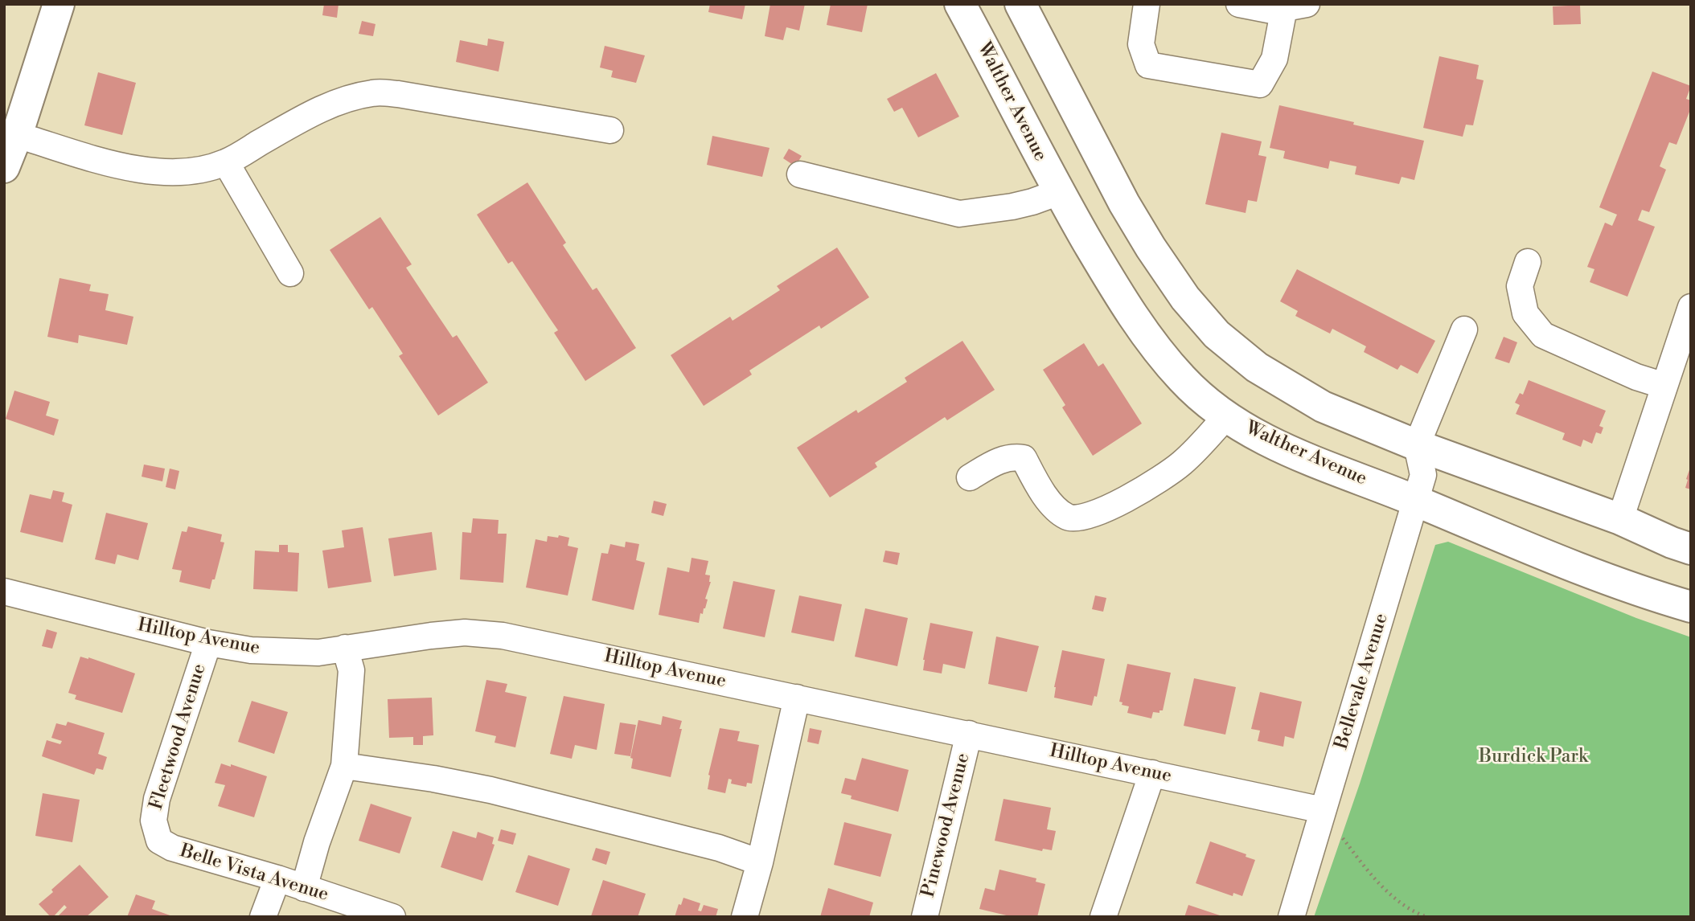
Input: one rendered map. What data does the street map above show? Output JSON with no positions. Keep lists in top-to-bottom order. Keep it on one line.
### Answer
{"streets":{"main road":["Walther Avenue"],"street":["Hilltop Avenue","Bellevale Avenue","Fleetwood Avenue","Pinewood Avenue","Belle Vista Avenue"]},"crossings":[["Walther Avenue","Bellevale Avenue"],["Hilltop Avenue","Bellevale Avenue"],["Hilltop Avenue","Fleetwood Avenue"],["Hilltop Avenue","Pinewood Avenue"],["Fleetwood Avenue","Belle Vista Avenue"]],"parks":["Burdick Park"]}
